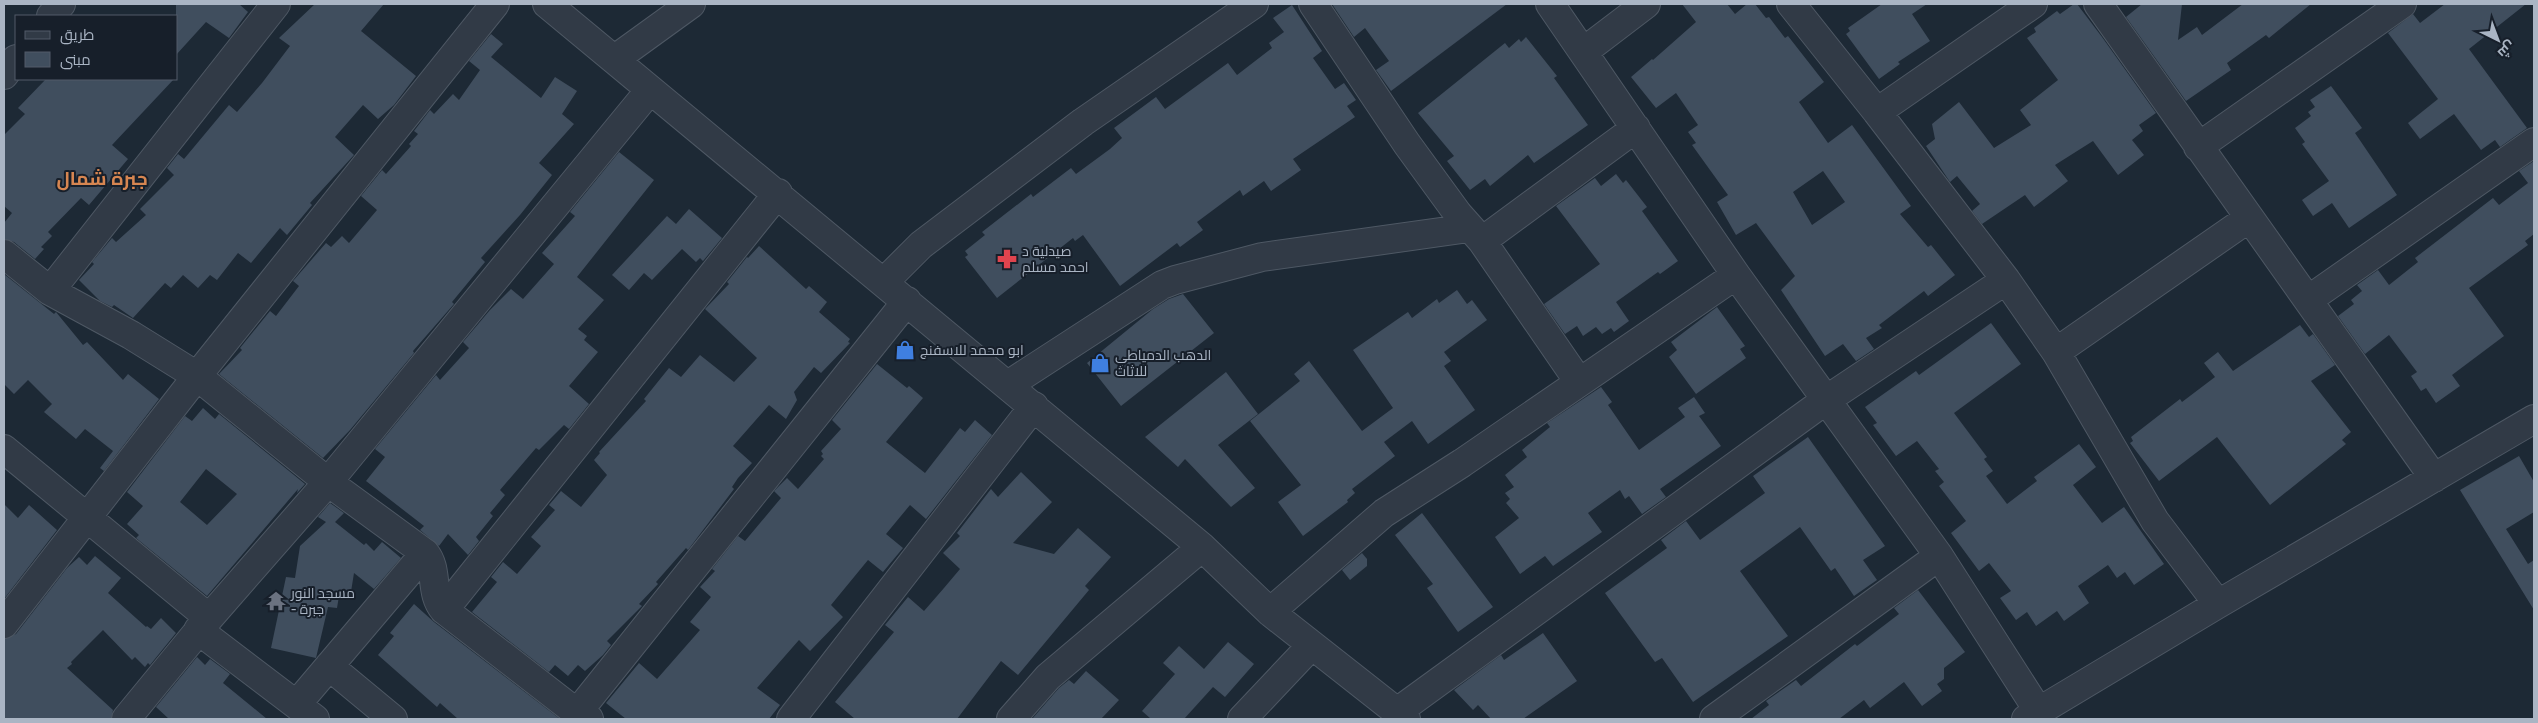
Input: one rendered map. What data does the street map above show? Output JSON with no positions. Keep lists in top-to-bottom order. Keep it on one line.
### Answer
{"districts":["جبرة شمال"],"places":{"pharmacy":["صيدلية د احمد مسلم"],"shop":["ابو محمد للاسفنج","الدهب الدمياطي للاثاث"],"temple":["مسجد النور - جبرة"]},"legend":["طريق","مبنى"],"north":"bottom right"}
